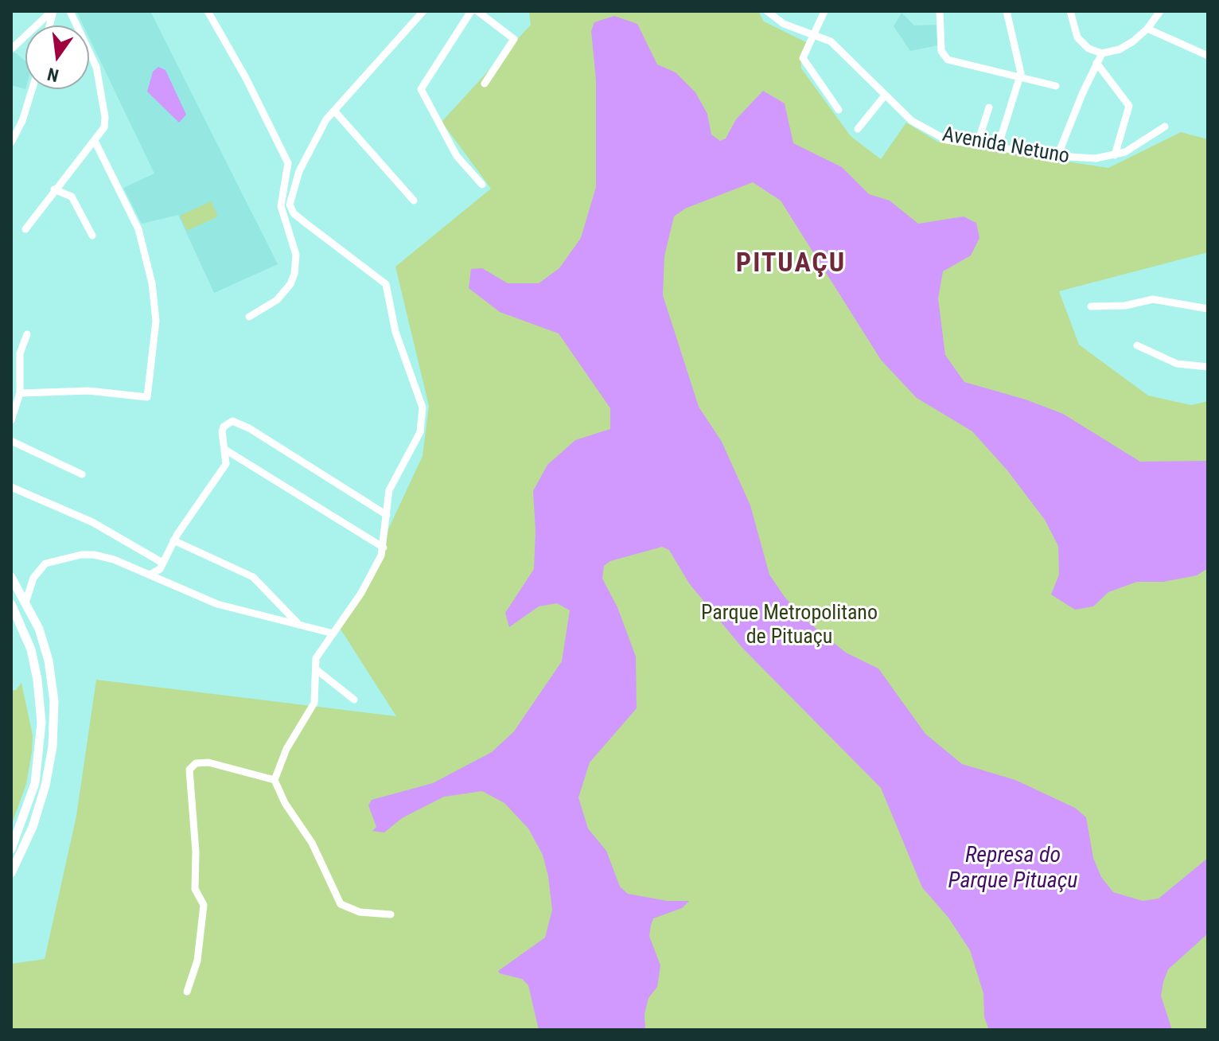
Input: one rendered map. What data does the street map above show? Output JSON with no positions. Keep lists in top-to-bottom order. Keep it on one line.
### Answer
{"streets":{"street":["Avenida Netuno"]},"districts":["PITUAÇU"],"water":["Represa do Parque Pituaçu"],"parks":["Parque Metropolitano de Pituaçu"],"north":"bottom"}
